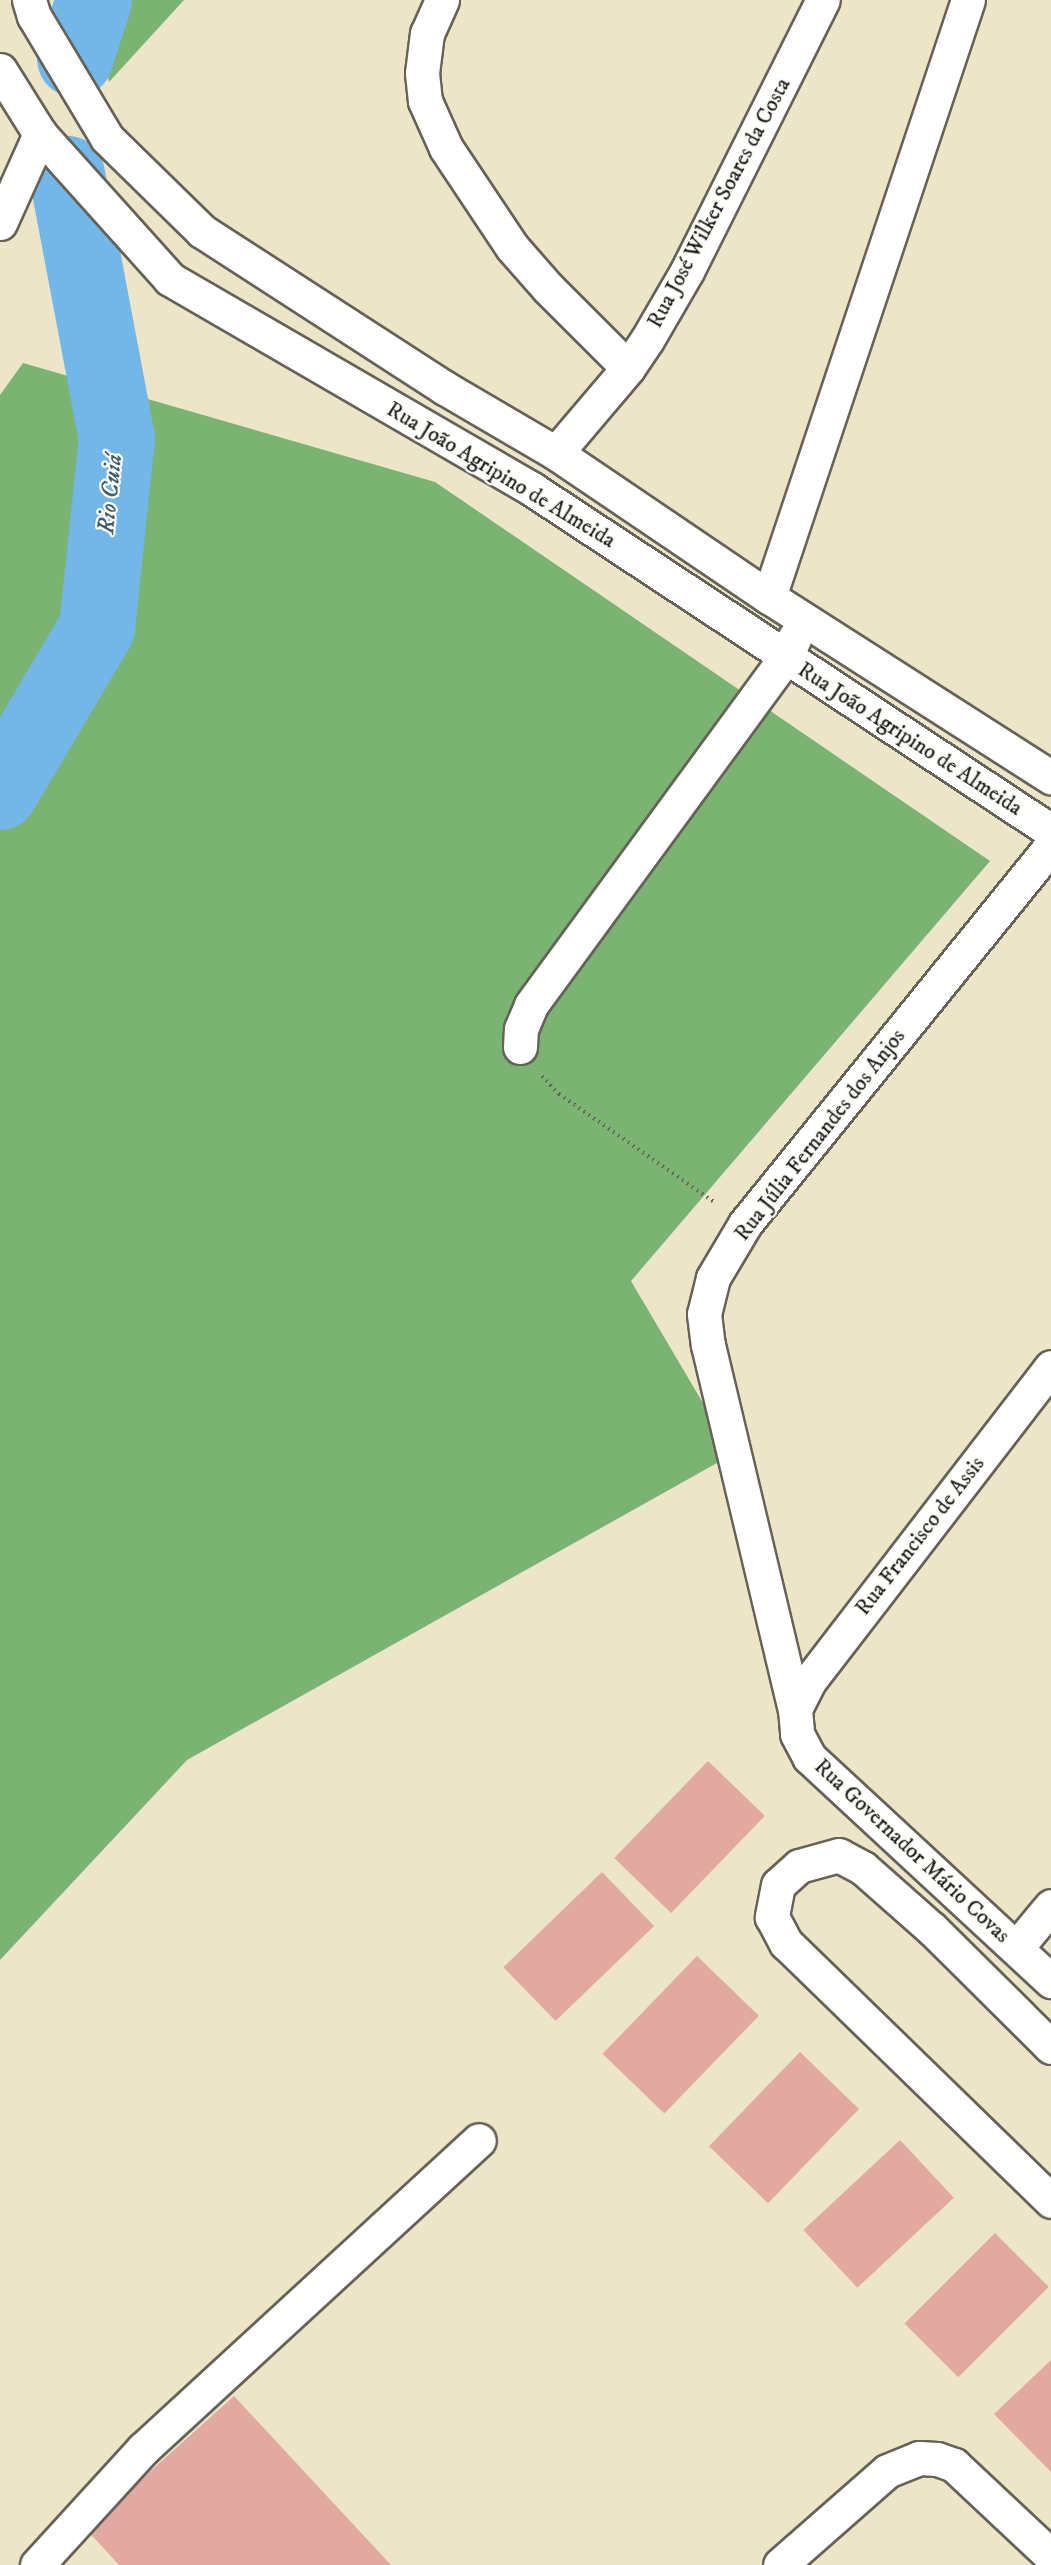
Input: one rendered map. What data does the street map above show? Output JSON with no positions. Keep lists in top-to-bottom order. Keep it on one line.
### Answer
{"streets":{"street":["Rua José Wilker Soares da Costa","Rua João Agripino de Almeida","Rua Júlia Fernandes dos Anjos","Rua Francisco de Assis","Rua Governador Mário Covas"]},"crossings":[["Rua José Wilker Soares da Costa","Rua João Agripino de Almeida"],["Rua Júlia Fernandes dos Anjos","Rua Francisco de Assis"],["Rua Júlia Fernandes dos Anjos","Rua Governador Mário Covas"],["Rua Francisco de Assis","Rua Governador Mário Covas"]],"water":["Rio Cuiá"]}
